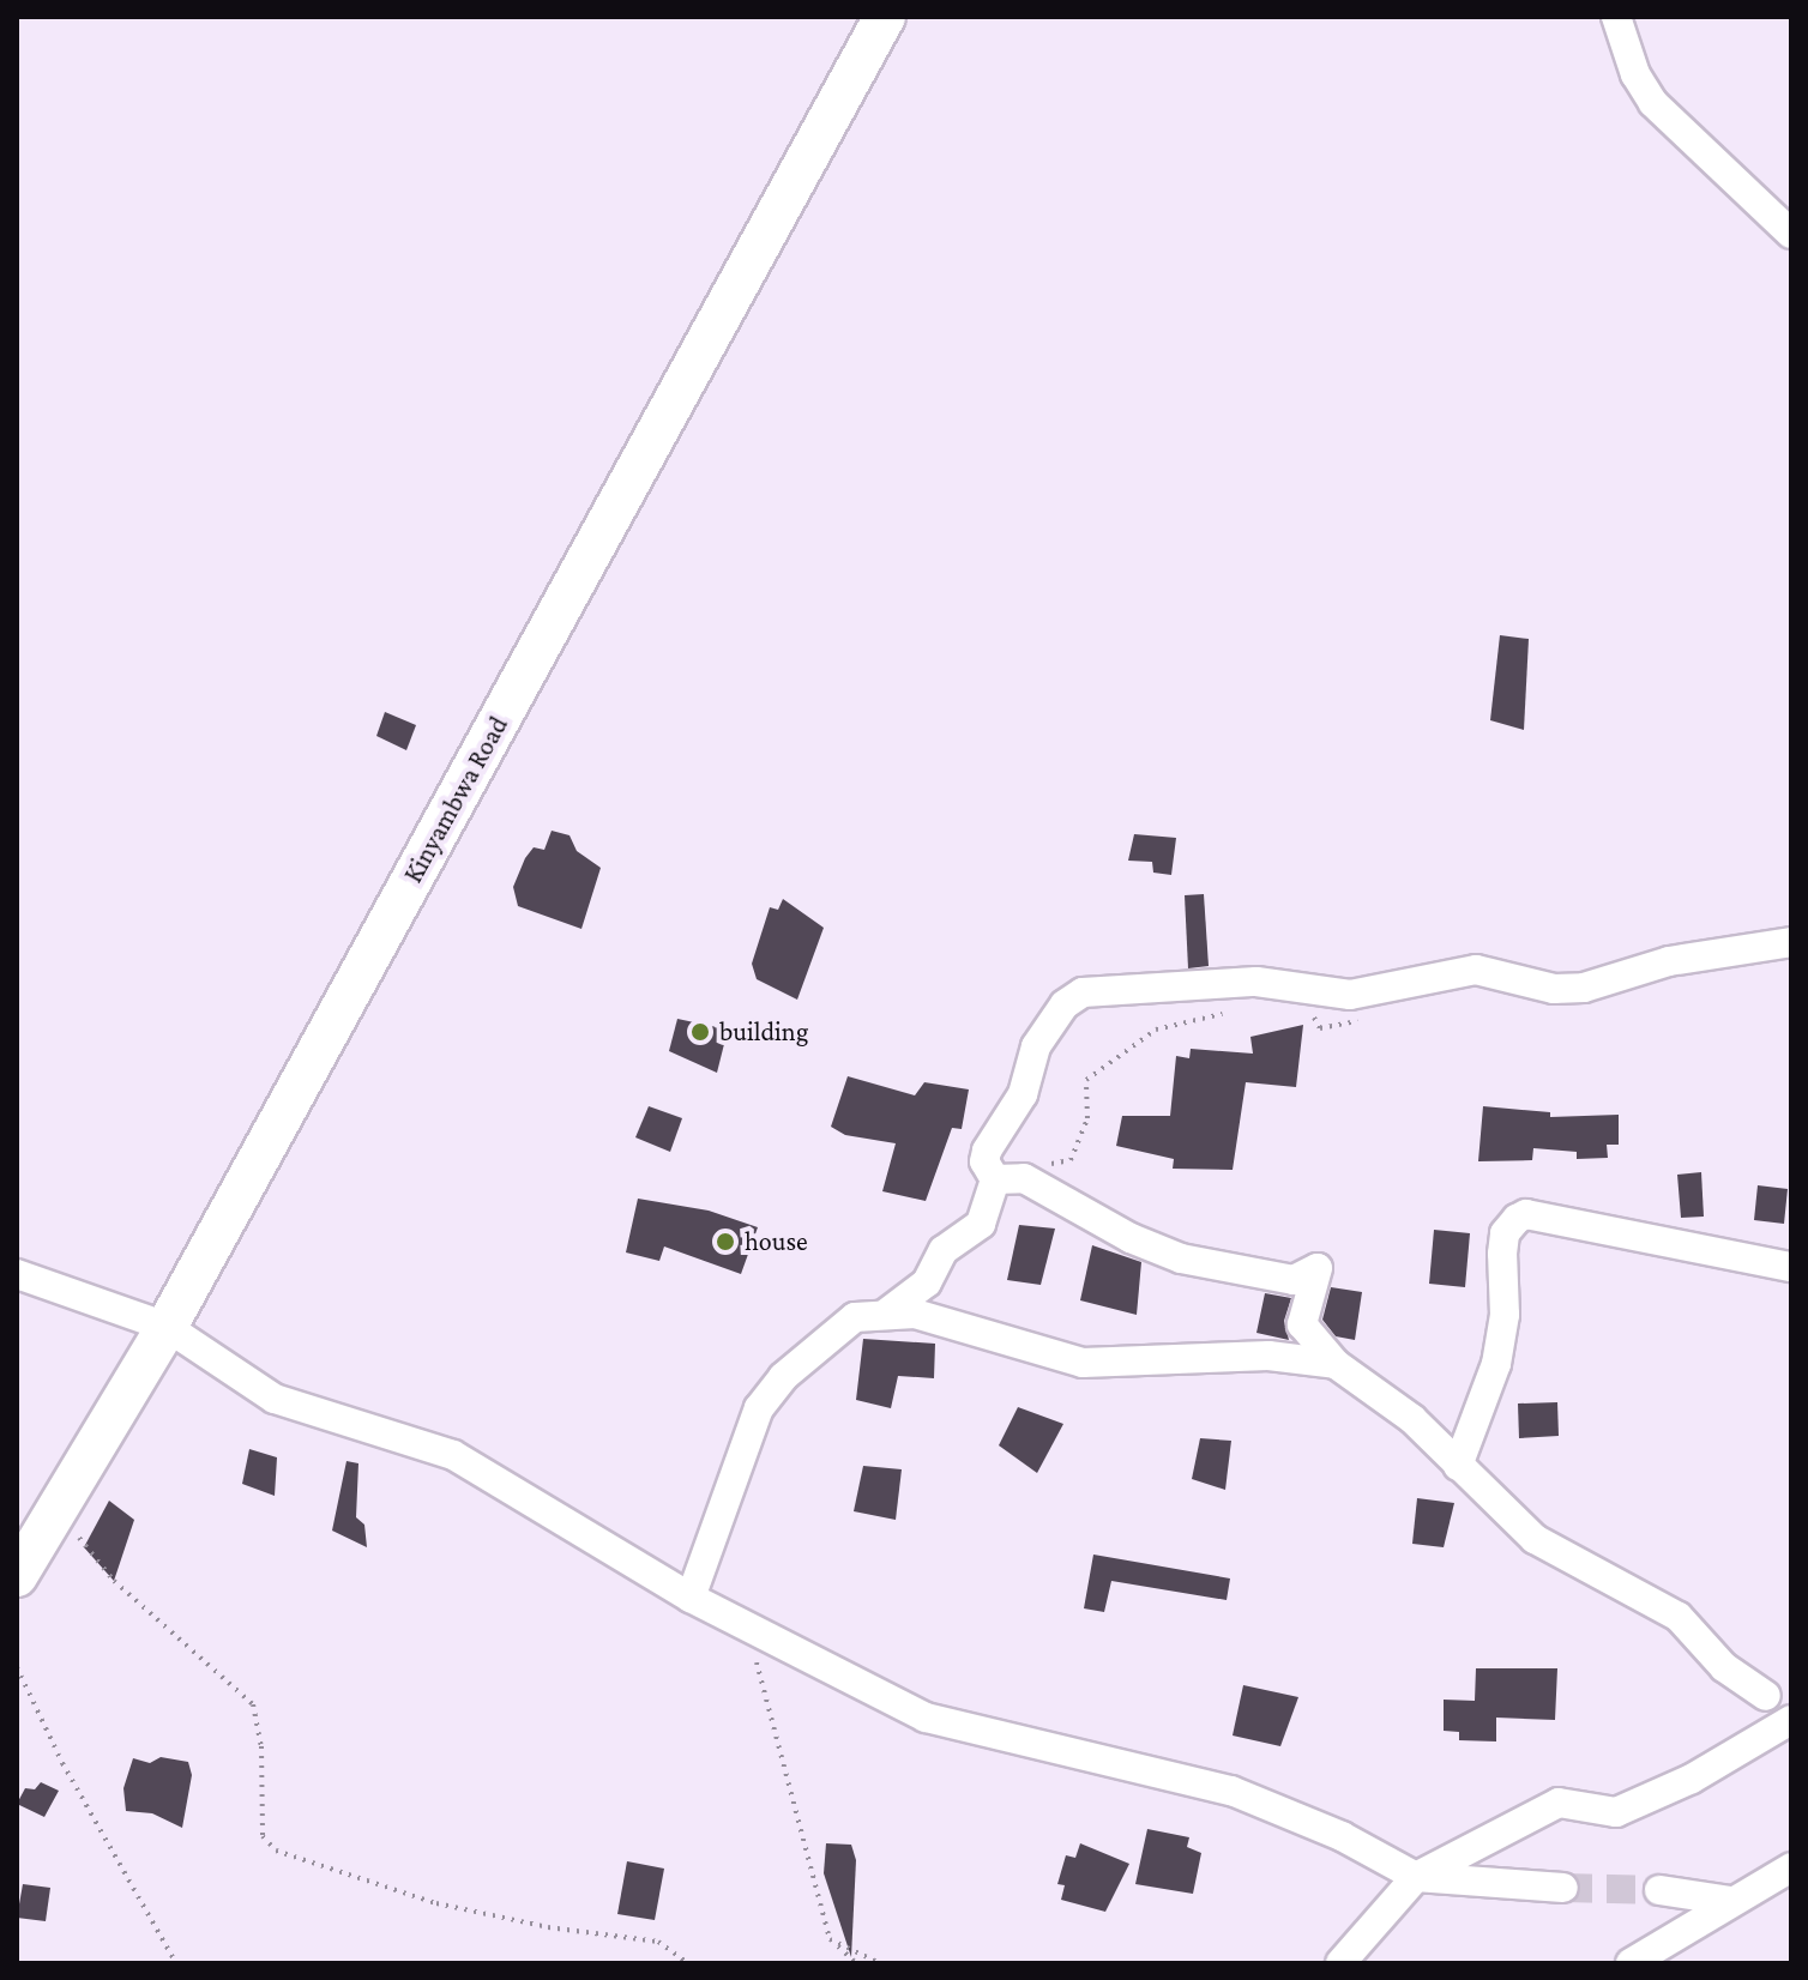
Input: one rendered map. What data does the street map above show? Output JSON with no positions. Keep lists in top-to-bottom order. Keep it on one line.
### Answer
{"streets":{"street":["Kinyambwa Road"]},"places":["building","house"]}
